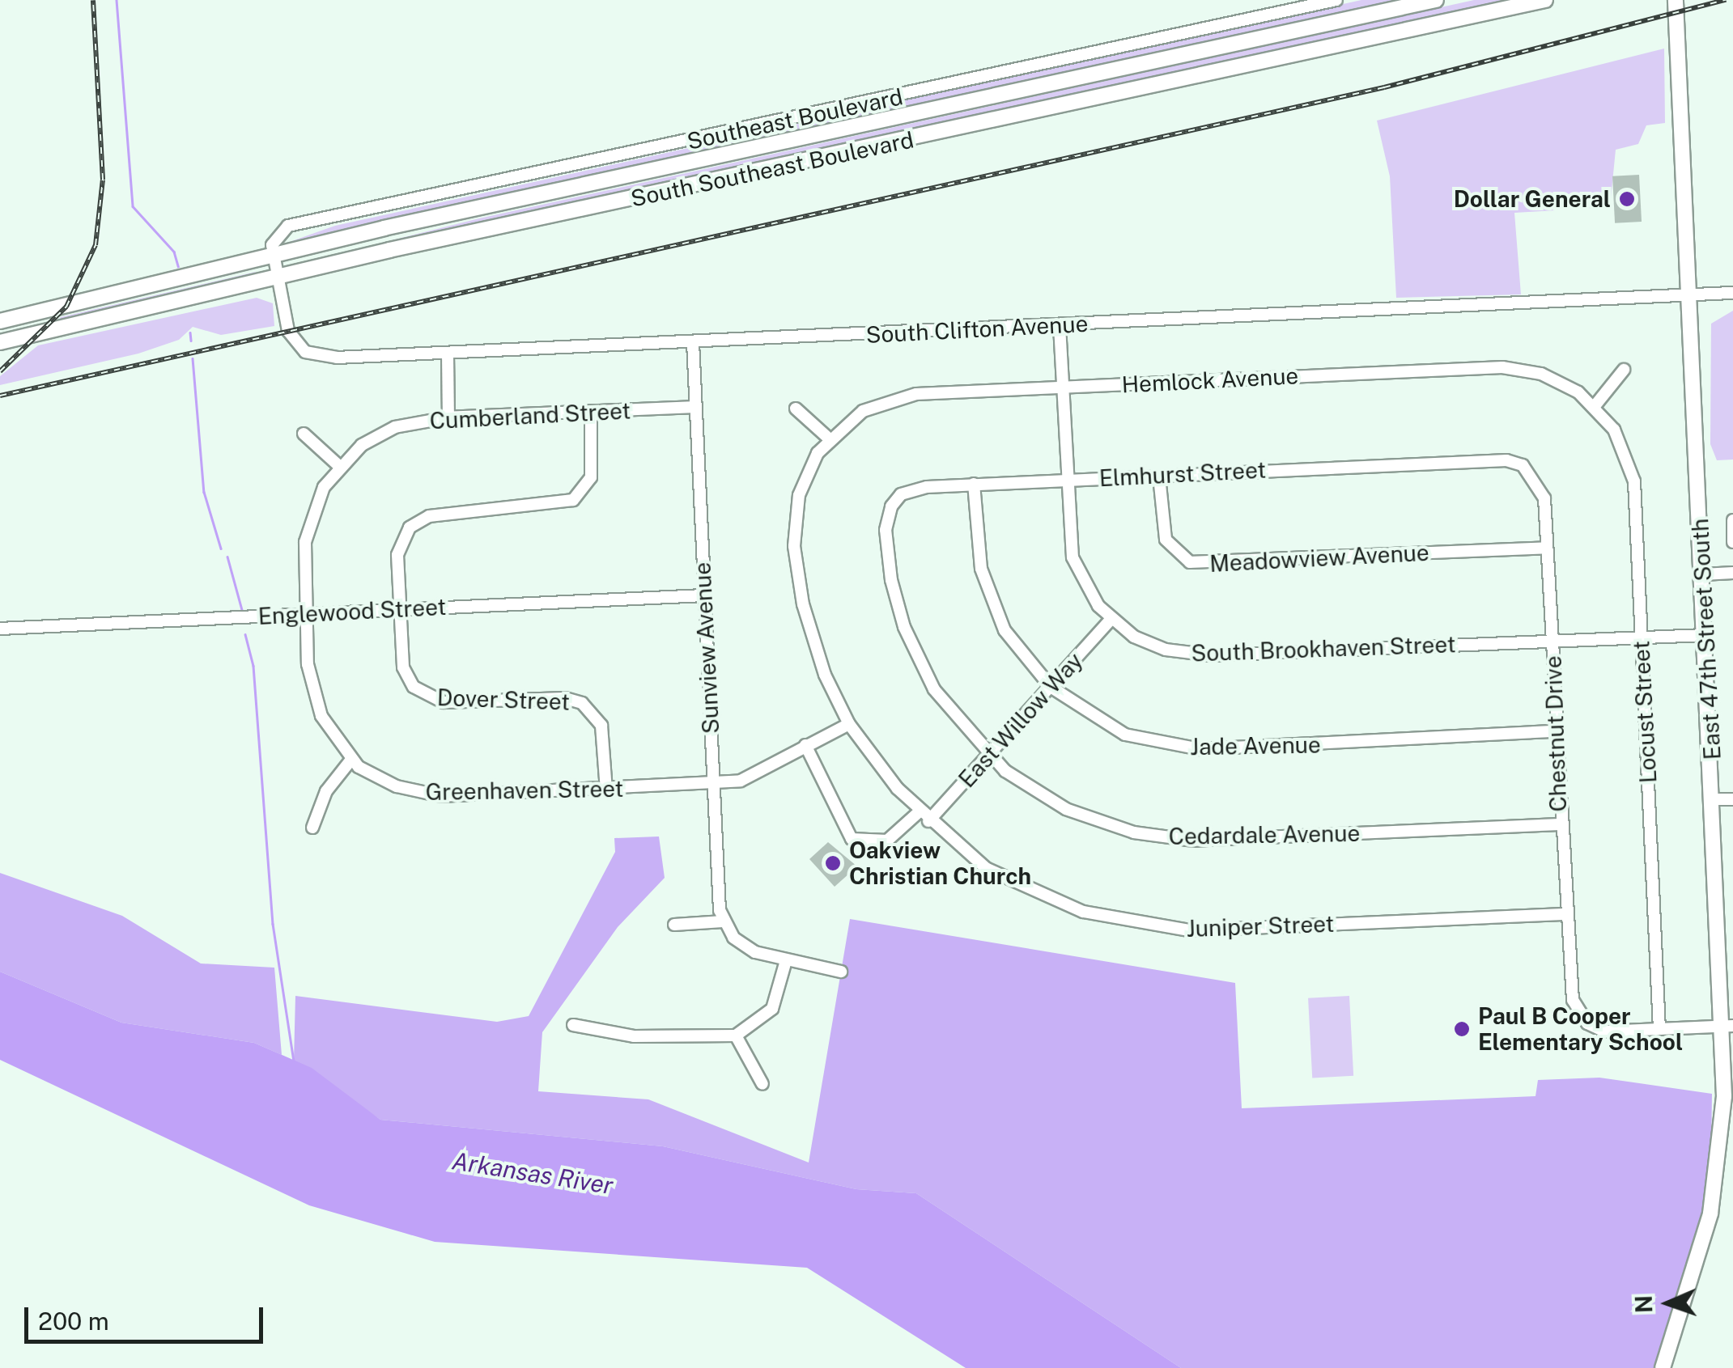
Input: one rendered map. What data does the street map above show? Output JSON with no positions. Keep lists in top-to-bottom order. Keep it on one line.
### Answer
{"streets":{"main road":["South Southeast Boulevard","East 47th Street South"],"street":["Southeast Boulevard","South Clifton Avenue","Hemlock Avenue","Cumberland Street","Elmhurst Street","Meadowview Avenue","Englewood Street","Sunview Avenue","South Brookhaven Street","Dover Street","Locust Street","East Willow Way","Chestnut Drive","Jade Avenue","Greenhaven Street","Cedardale Avenue","Juniper Street"]},"crossings":[["Southeast Boulevard","South Southeast Boulevard"],["South Southeast Boulevard","South Clifton Avenue"],["South Clifton Avenue","East 47th Street South"],["South Clifton Avenue","Sunview Avenue"],["South Clifton Avenue","South Brookhaven Street"],["Hemlock Avenue","South Brookhaven Street"],["Hemlock Avenue","Locust Street"],["Hemlock Avenue","Juniper Street"],["Cumberland Street","Englewood Street"],["Cumberland Street","Sunview Avenue"],["Cumberland Street","Dover Street"],["Cumberland Street","Greenhaven Street"],["Elmhurst Street","Meadowview Avenue"],["Elmhurst Street","South Brookhaven Street"],["Elmhurst Street","Chestnut Drive"],["Elmhurst Street","Jade Avenue"],["Elmhurst Street","Cedardale Avenue"],["Meadowview Avenue","Chestnut Drive"],["Englewood Street","Sunview Avenue"],["Englewood Street","Dover Street"],["Englewood Street","Greenhaven Street"],["East 47th Street South","South Brookhaven Street"],["Sunview Avenue","Greenhaven Street"],["South Brookhaven Street","Locust Street"],["South Brookhaven Street","East Willow Way"],["South Brookhaven Street","Chestnut Drive"],["Dover Street","Greenhaven Street"],["Locust Street","Chestnut Drive"],["East Willow Way","Jade Avenue"],["East Willow Way","Cedardale Avenue"],["East Willow Way","Juniper Street"],["Chestnut Drive","Jade Avenue"],["Chestnut Drive","Cedardale Avenue"],["Chestnut Drive","Juniper Street"],["Greenhaven Street","Juniper Street"]],"water":["Arkansas River"],"places":["Dollar General","Oakview Christian Church","Paul B Cooper Elementary School"],"scale_bar":"200 m","north":"left"}
